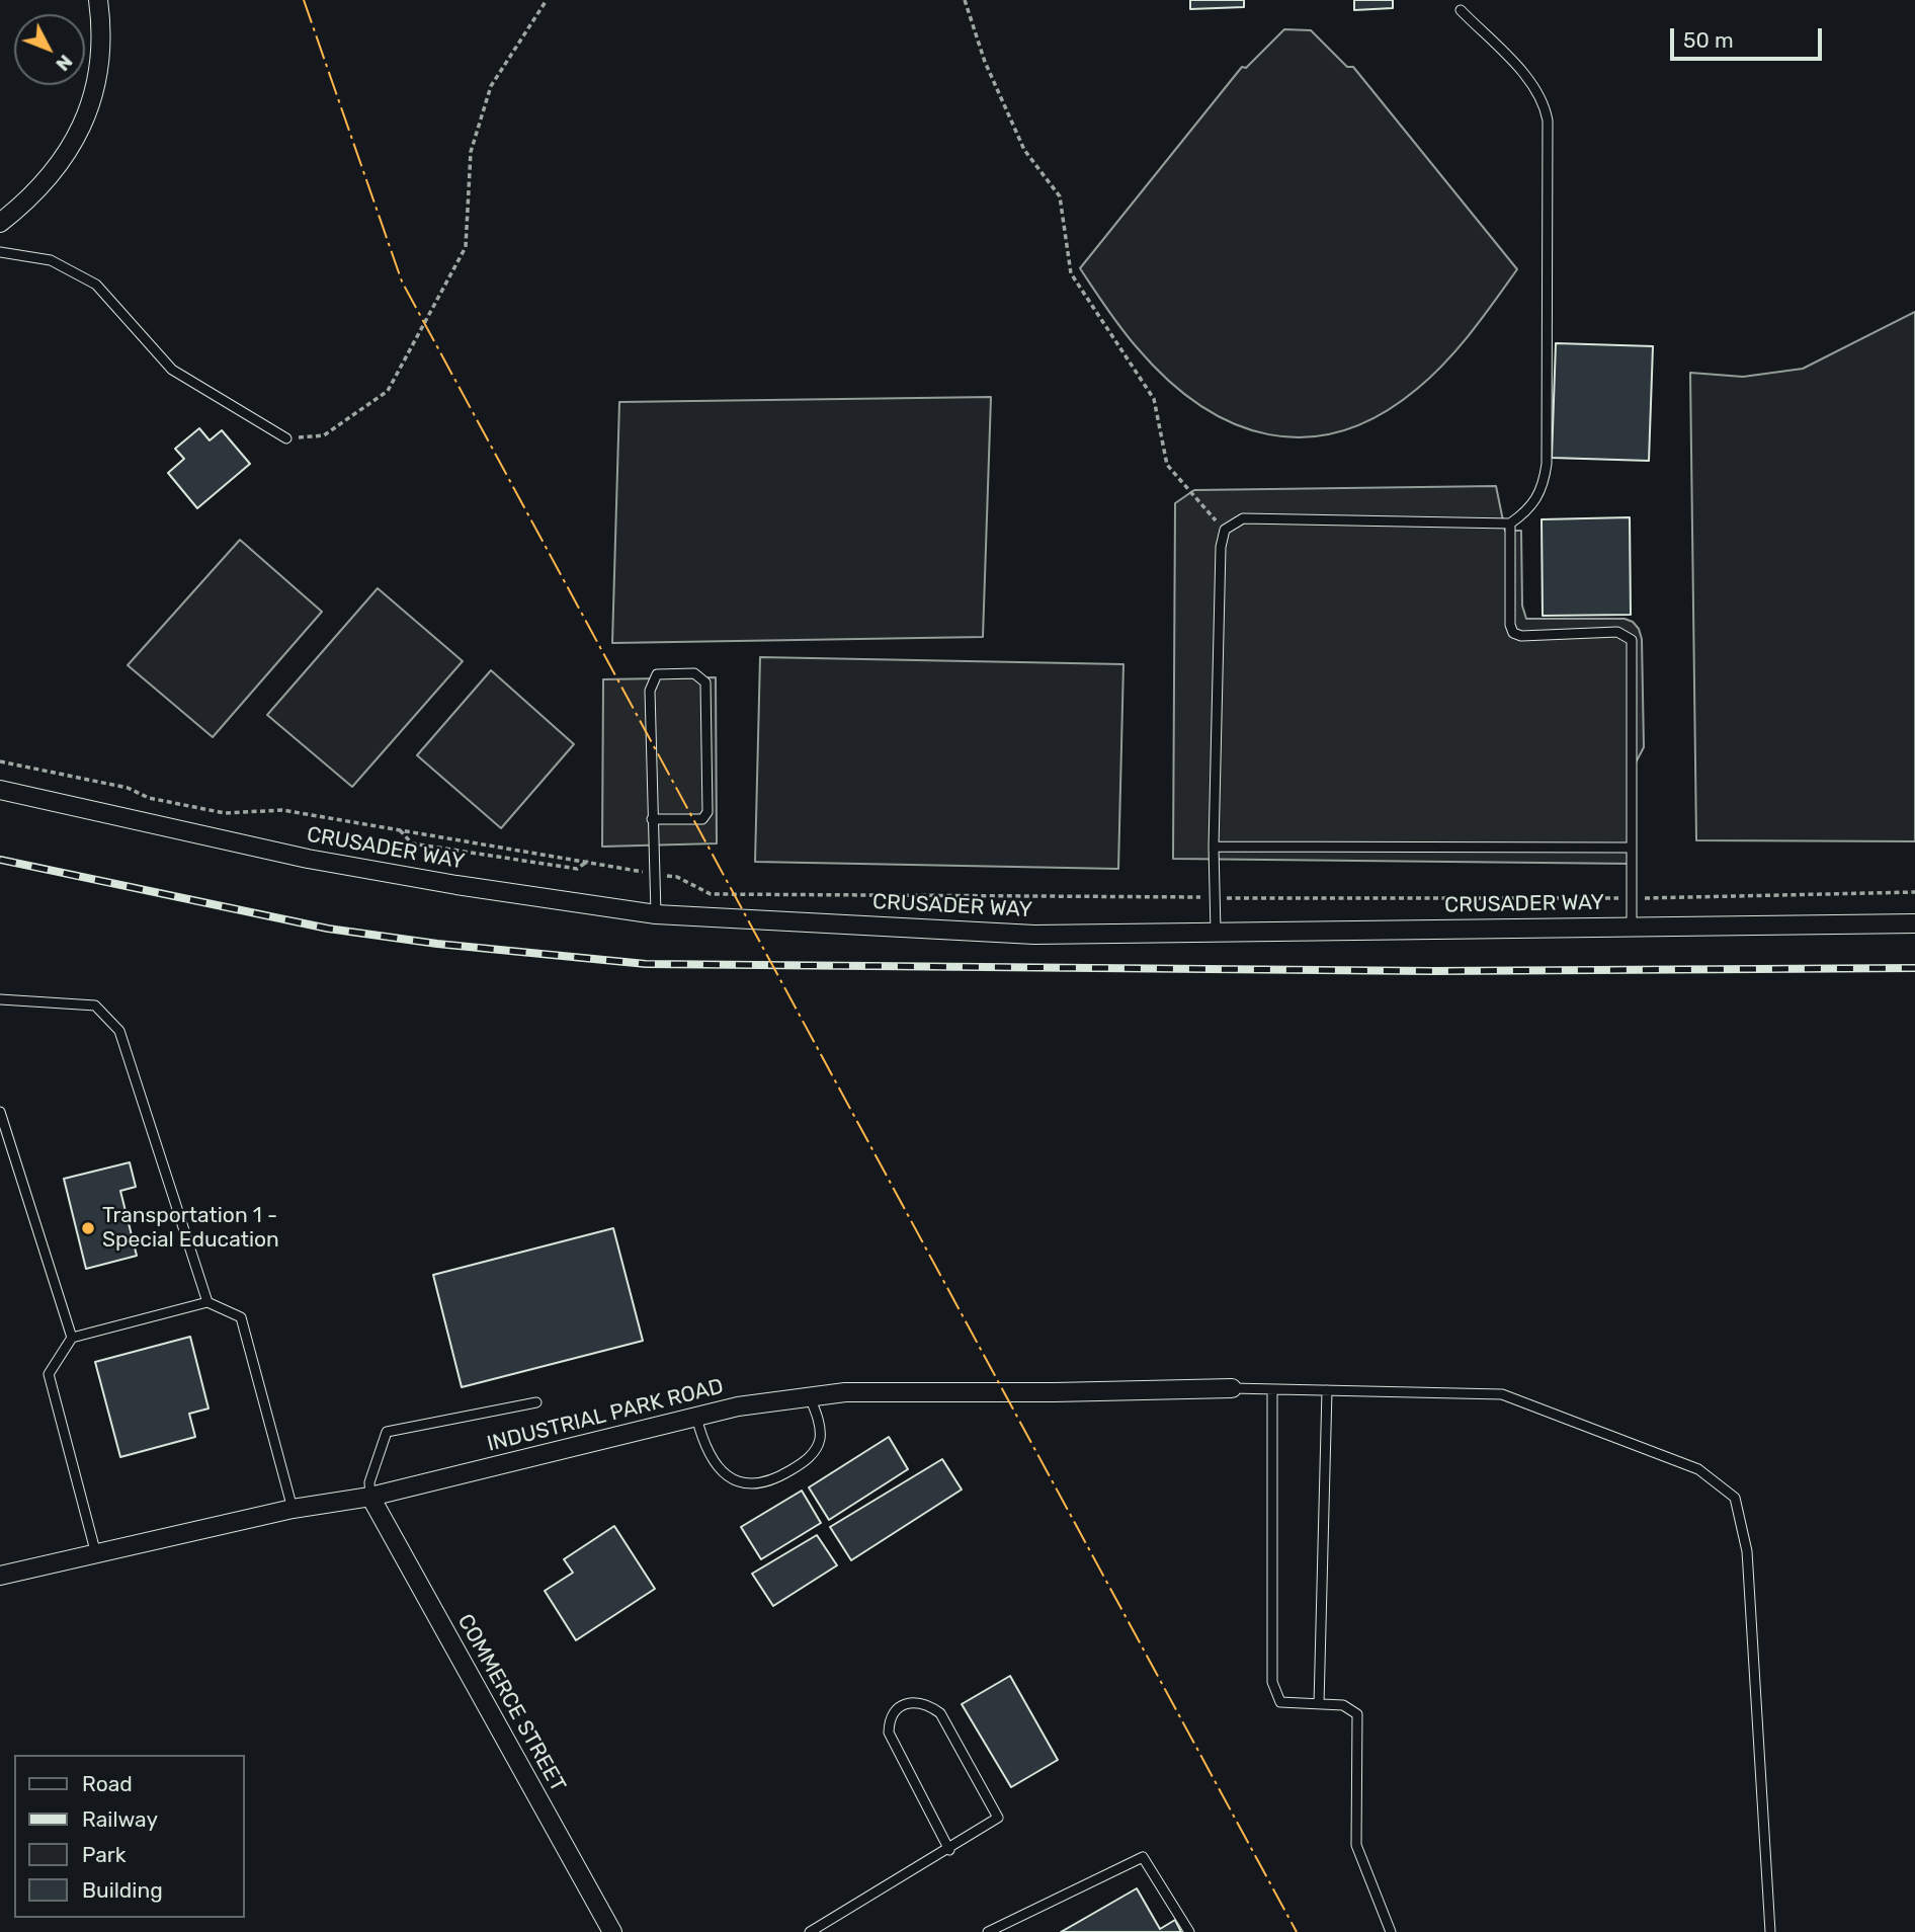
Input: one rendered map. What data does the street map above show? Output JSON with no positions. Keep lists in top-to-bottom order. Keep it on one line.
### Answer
{"streets":{"street":["CRUSADER WAY","INDUSTRIAL PARK ROAD","COMMERCE STREET"]},"crossings":[["INDUSTRIAL PARK ROAD","COMMERCE STREET"]],"places":["Transportation 1 - Special Education"],"legend":["Road","Railway","Park","Building"],"scale_bar":"50 m","north":"bottom right"}
